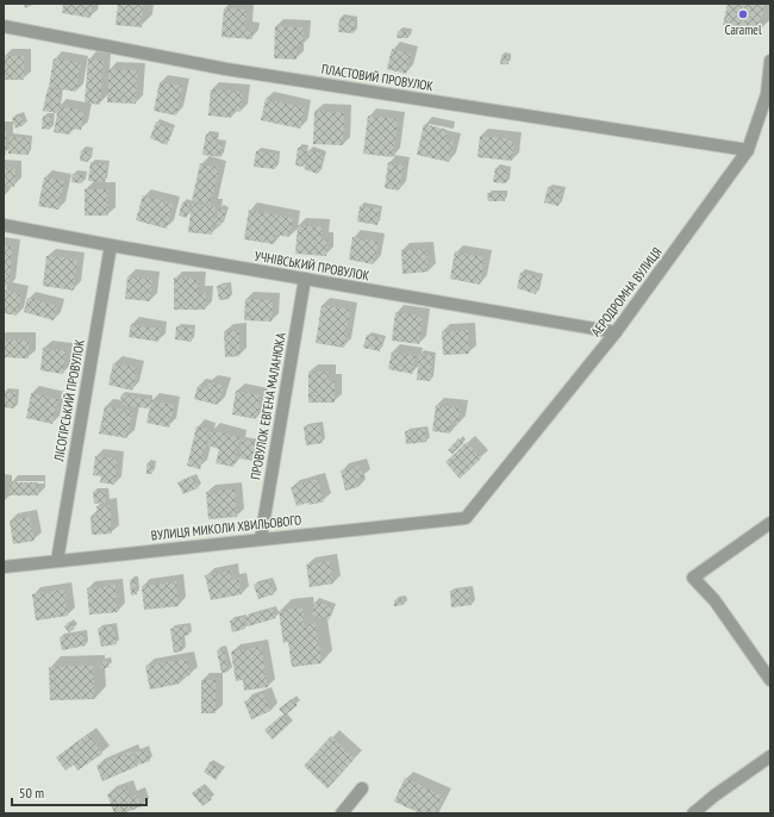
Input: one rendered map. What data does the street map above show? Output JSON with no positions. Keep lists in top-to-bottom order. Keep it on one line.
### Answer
{"streets":{"street":["ПЛАСТОВИЙ ПРОВУЛОК","УЧНІВСЬКИЙ ПРОВУЛОК","АЕРОДРОМНА ВУЛИЦЯ","ЛІСОГІРСЬКИЙ ПРОВУЛОК","ПРОВУЛОК ЕВГЕНА МАЛАНЮКА","ВУЛИЦЯ МИКОЛИ ХВИЛЬОВОГО"]},"crossings":[["ПЛАСТОВИЙ ПРОВУЛОК","АЕРОДРОМНА ВУЛИЦЯ"],["УЧНІВСЬКИЙ ПРОВУЛОК","АЕРОДРОМНА ВУЛИЦЯ"],["УЧНІВСЬКИЙ ПРОВУЛОК","ЛІСОГІРСЬКИЙ ПРОВУЛОК"],["УЧНІВСЬКИЙ ПРОВУЛОК","ПРОВУЛОК ЕВГЕНА МАЛАНЮКА"],["АЕРОДРОМНА ВУЛИЦЯ","ВУЛИЦЯ МИКОЛИ ХВИЛЬОВОГО"],["ЛІСОГІРСЬКИЙ ПРОВУЛОК","ВУЛИЦЯ МИКОЛИ ХВИЛЬОВОГО"],["ПРОВУЛОК ЕВГЕНА МАЛАНЮКА","ВУЛИЦЯ МИКОЛИ ХВИЛЬОВОГО"]],"places":["Caramel"],"scale_bar":"50 m"}
